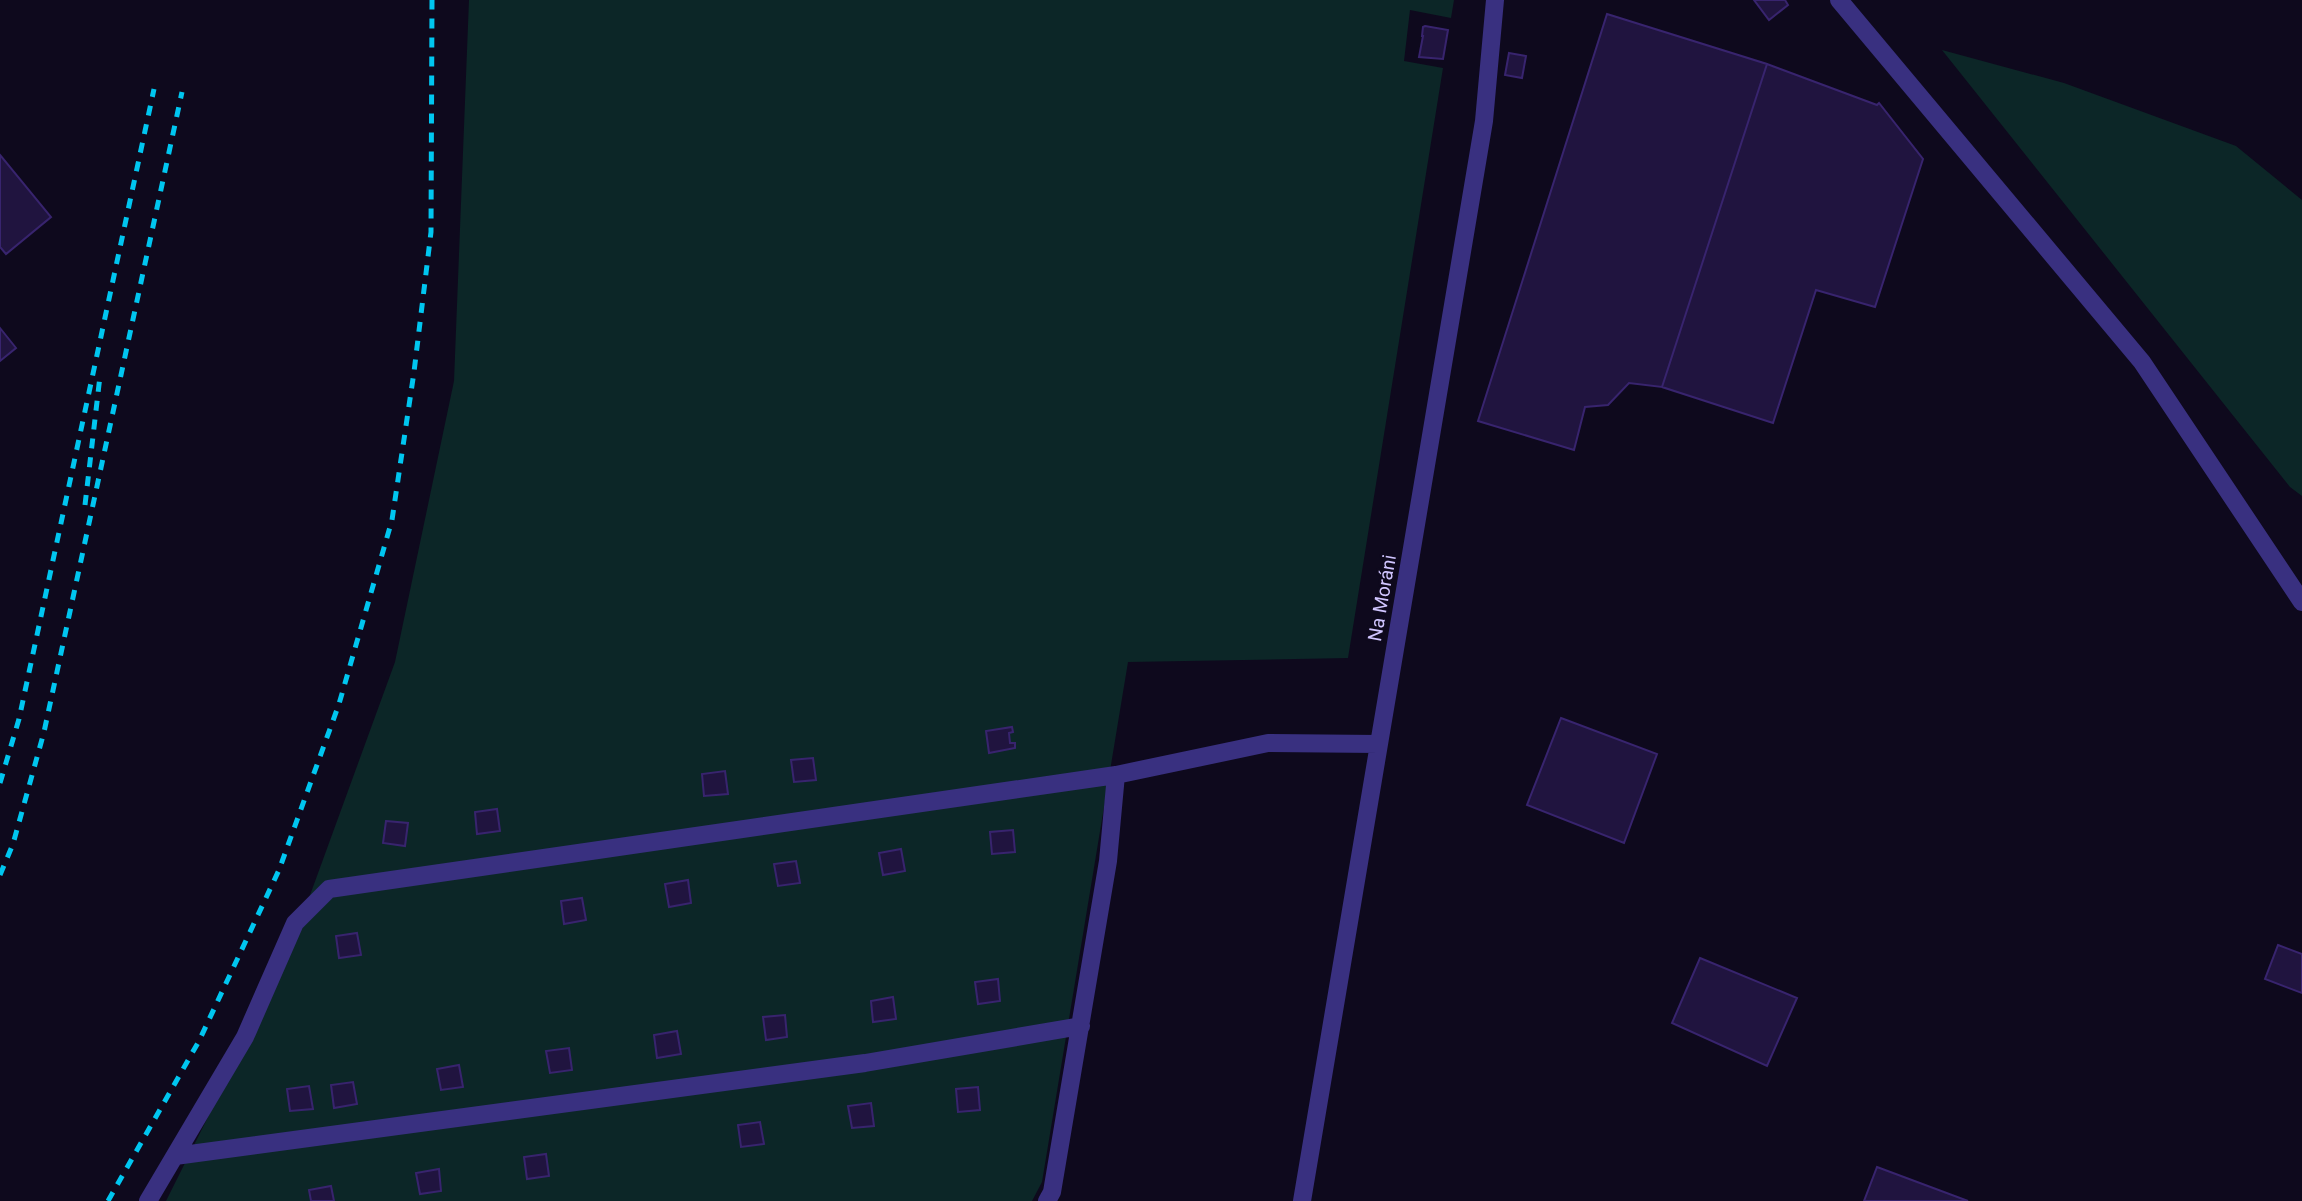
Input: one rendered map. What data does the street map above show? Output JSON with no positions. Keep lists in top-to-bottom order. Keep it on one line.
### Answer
{"streets":{"lane":["Na Moráni"]}}
